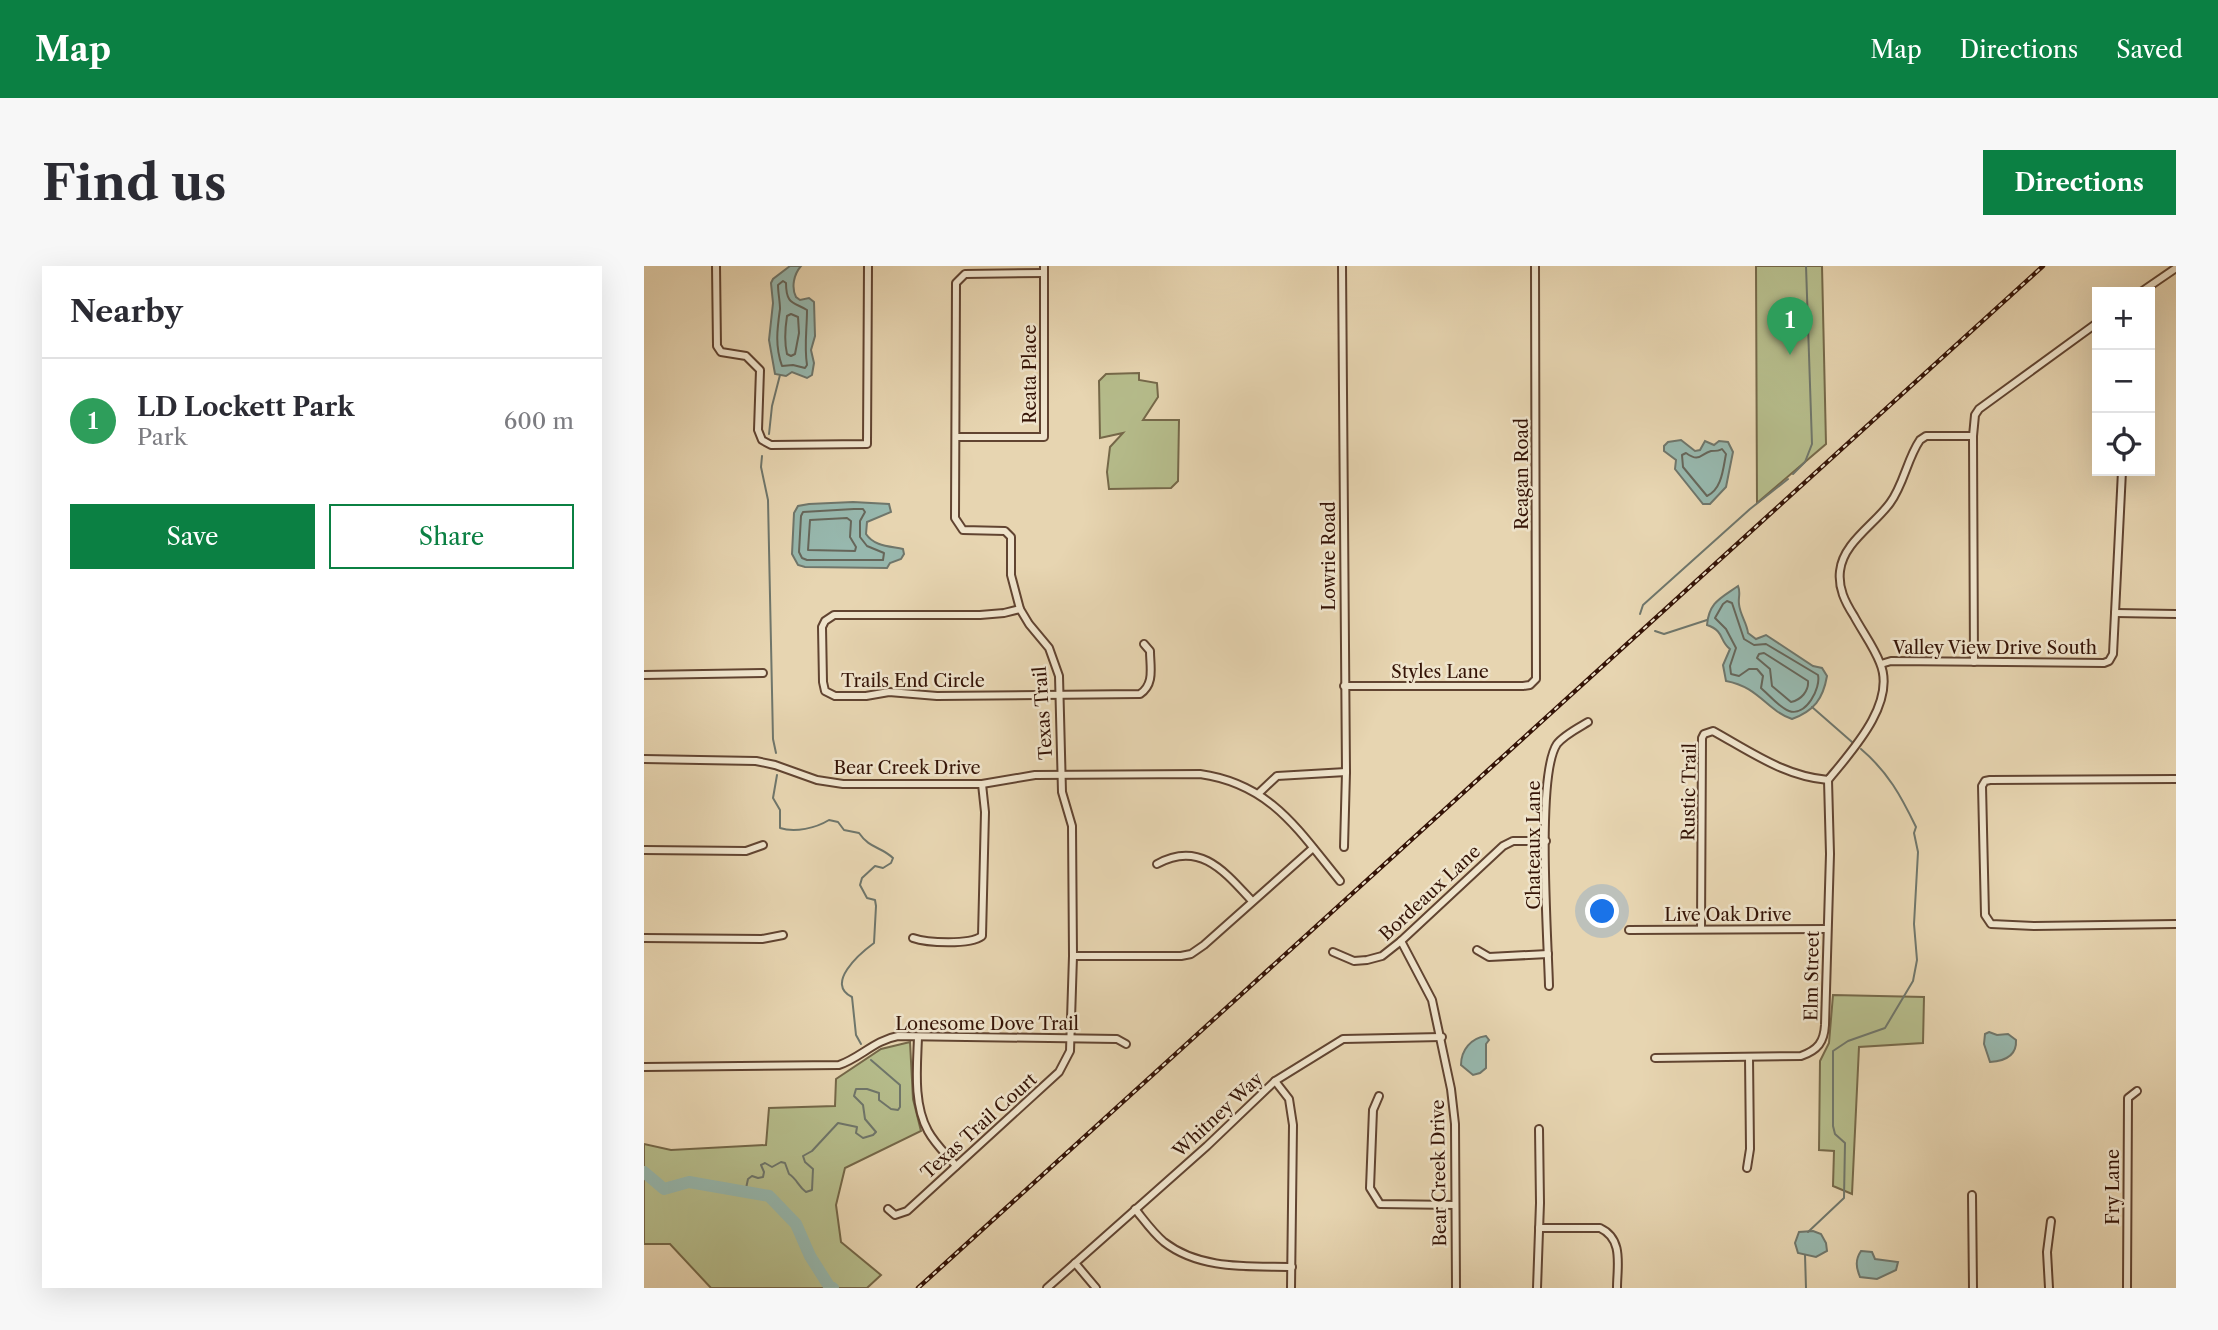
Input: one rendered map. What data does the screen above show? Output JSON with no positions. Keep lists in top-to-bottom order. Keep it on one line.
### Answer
{"streets":{"street":["Reata Place","Reagan Road","Lowrie Road","Valley View Drive South","Styles Lane","Trails End Circle","Texas Trail","Bear Creek Drive","Rustic Trail","Chateaux Lane","Bordeaux Lane","Live Oak Drive","Elm Street","Lonesome Dove Trail","Whitney Way","Texas Trail Court","Fry Lane"]},"crossings":[["Reata Place","Texas Trail"],["Reagan Road","Styles Lane"],["Lowrie Road","Styles Lane"],["Trails End Circle","Texas Trail"],["Texas Trail","Bear Creek Drive"],["Texas Trail","Lonesome Dove Trail"],["Texas Trail","Texas Trail Court"],["Bear Creek Drive","Bordeaux Lane"],["Bear Creek Drive","Whitney Way"],["Rustic Trail","Live Oak Drive"],["Rustic Trail","Elm Street"],["Chateaux Lane","Bordeaux Lane"],["Live Oak Drive","Elm Street"],["Lonesome Dove Trail","Texas Trail Court"]],"page":{"header":"Map","nav":["Map","Directions","Saved"],"buttons":["Directions",["Save","Share"]],"title":"Find us","heading":"Nearby","map_buttons":["+","−"],"pins":"1","list":[{"mark":"1","name":"LD Lockett Park","note":"Park","value":"600 m"}]}}
